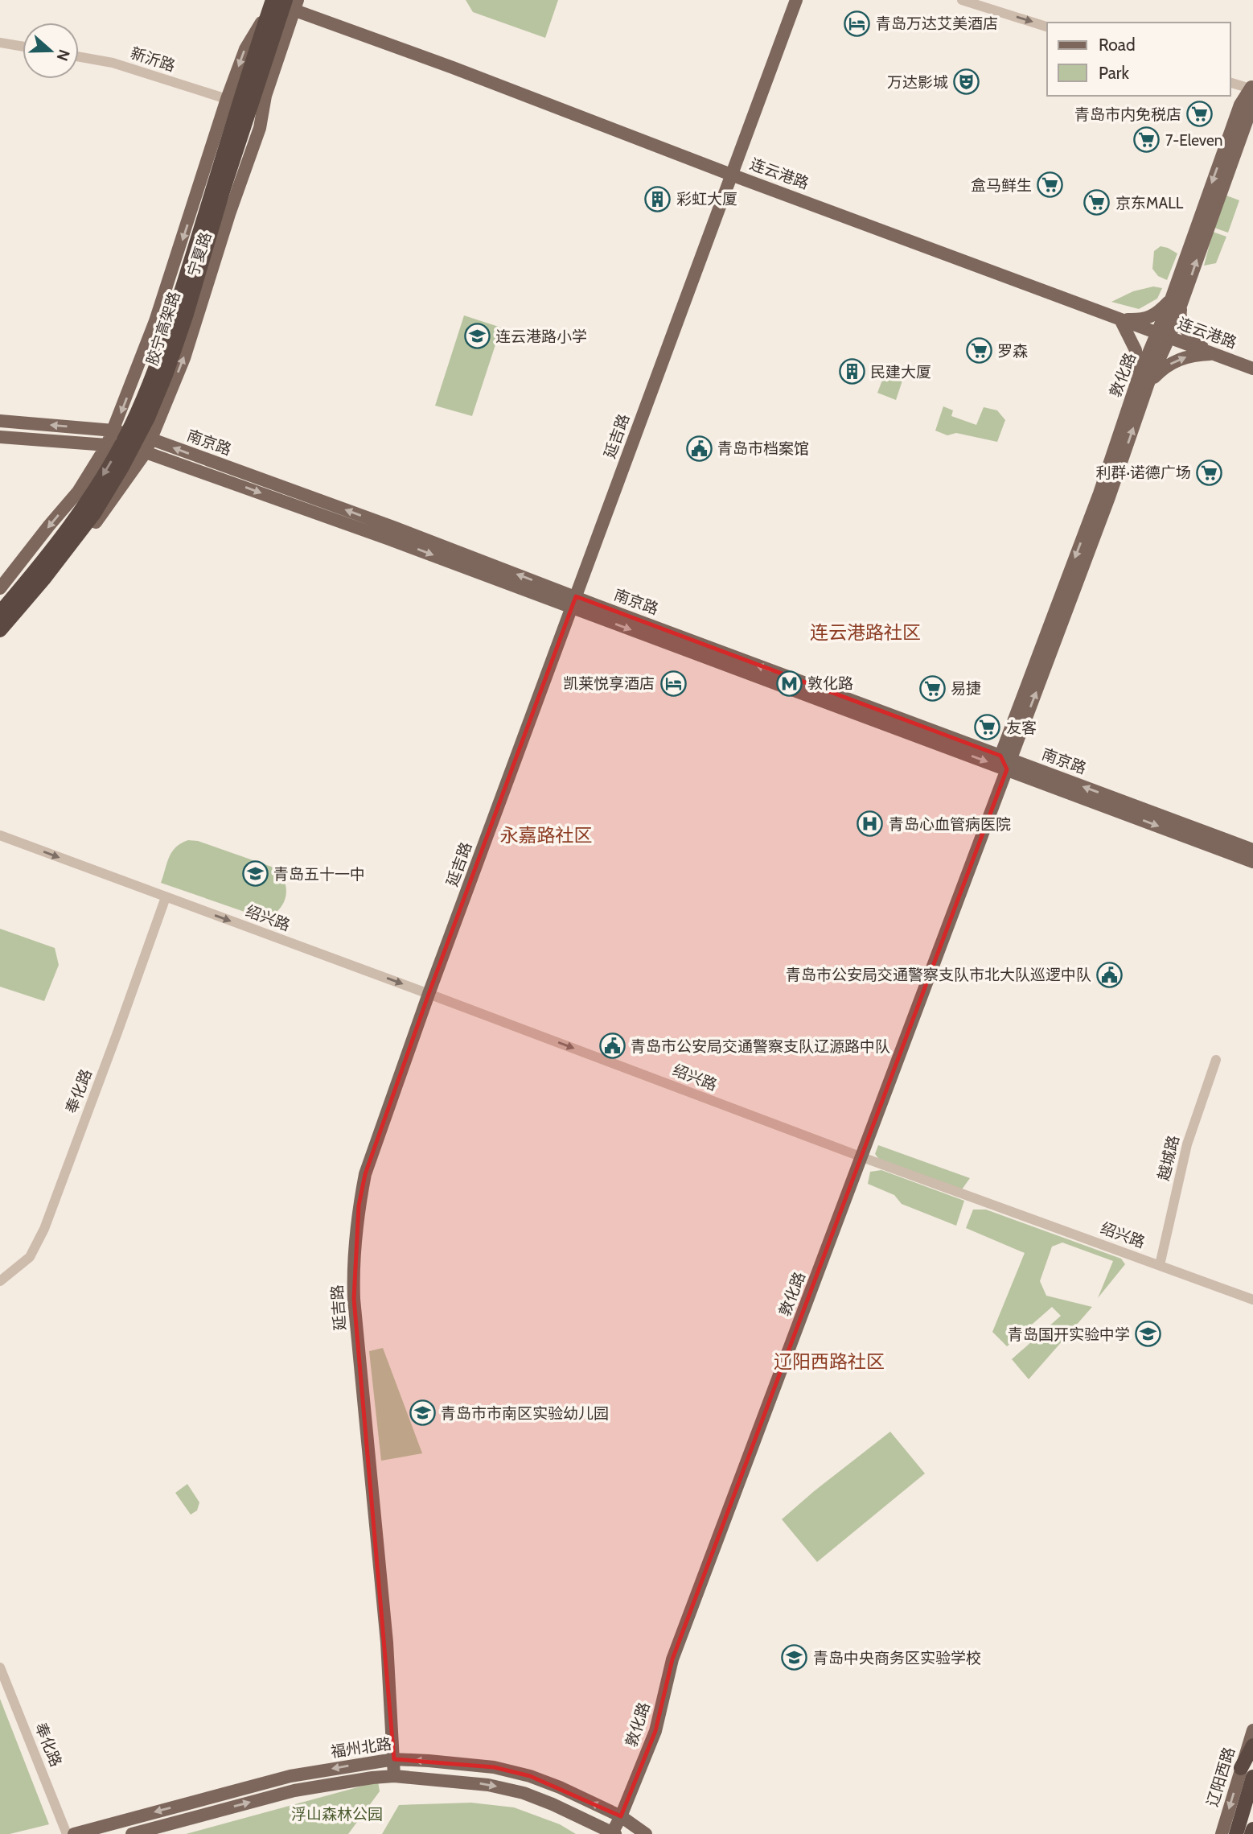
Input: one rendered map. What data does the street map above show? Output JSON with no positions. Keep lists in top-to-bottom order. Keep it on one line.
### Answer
{"streets":{"highway":["胶宁高架路","辽阳西路"],"main road":["连云港路","宁夏路","敦化路","延吉路","南京路","福州北路"],"street":["新沂路","绍兴路","奉化路","越城路"]},"crossings":[["新沂路","宁夏路"],["连云港路","宁夏路"],["连云港路","胶宁高架路"],["连云港路","敦化路"],["连云港路","延吉路"],["宁夏路","胶宁高架路"],["宁夏路","南京路"],["敦化路","南京路"],["敦化路","绍兴路"],["敦化路","福州北路"],["延吉路","南京路"],["延吉路","绍兴路"],["延吉路","福州北路"],["绍兴路","奉化路"],["绍兴路","越城路"]],"one_way":["绍兴路","辽阳西路"],"districts":["连云港路社区","永嘉路社区","辽阳西路社区"],"parks":["浮山森林公园"],"places":{"hotel":["青岛万达艾美酒店","凯莱悦享酒店"],"theatre":["万达影城"],"supermarket":["青岛市内免税店","7-Eleven","盒马鲜生","京东MALL","罗森","利群·诺德广场","易捷","友客"],"building":["彩虹大厦","民建大厦"],"school or university":["连云港路小学","青岛五十一中","青岛国开实验中学","青岛市市南区实验幼儿园","青岛中央商务区实验学校"],"public building":["青岛市档案馆","青岛市公安局交通警察支队市北大队巡逻中队","青岛市公安局交通警察支队辽源路中队"],"metro station":["敦化路"],"hospital":["青岛心血管病医院"]},"legend":["Road","Park"],"north":"right"}
